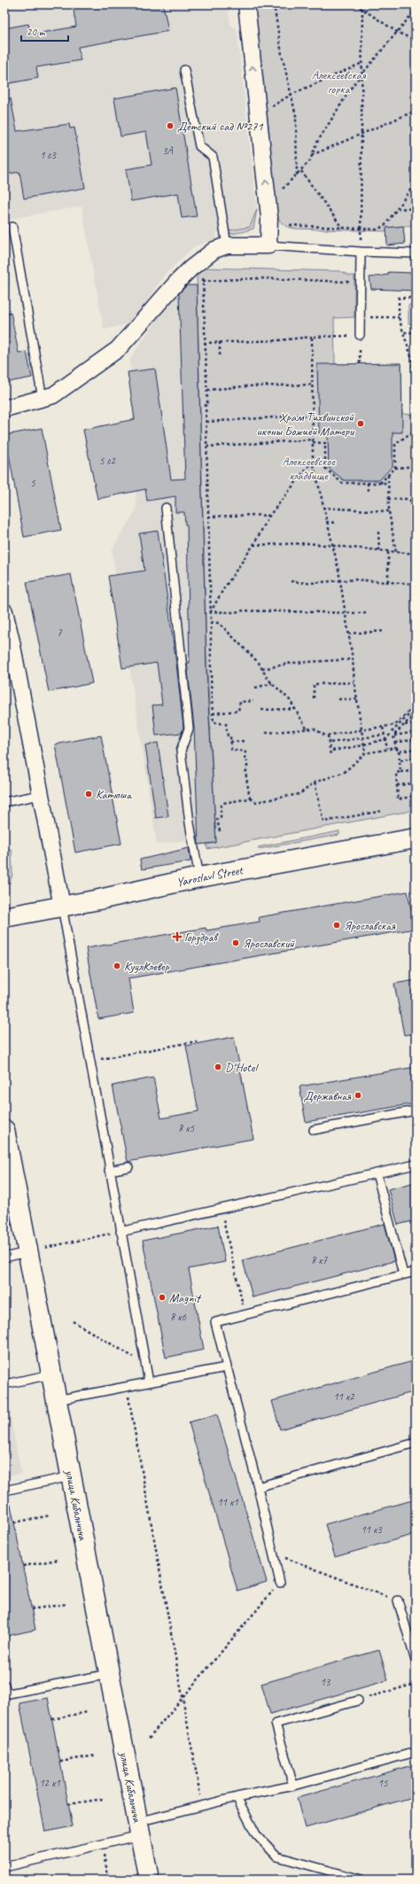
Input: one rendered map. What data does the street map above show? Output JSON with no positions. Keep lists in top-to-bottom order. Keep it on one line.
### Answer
{"streets":{"street":["Yaroslavl Street","улица Кибальчича"]},"parks":["Алексеевская горка","Алексеевское кладбище"],"places":{"other":["Детский сад №271","Храм Тихвинской иконы Божией Матери","Катюша","Ярославская","Ярославский","КуулКлевер","D\"Hotel","Державная","Magnit"],"health":["Горздрав"]},"house_numbers":["3А","1 c3","5 с2","5","7","8 к5","8 к7","8 к6","11 к2","11 к1","11 к3","13","12 к1","15"],"scale_bar":"20 m"}
